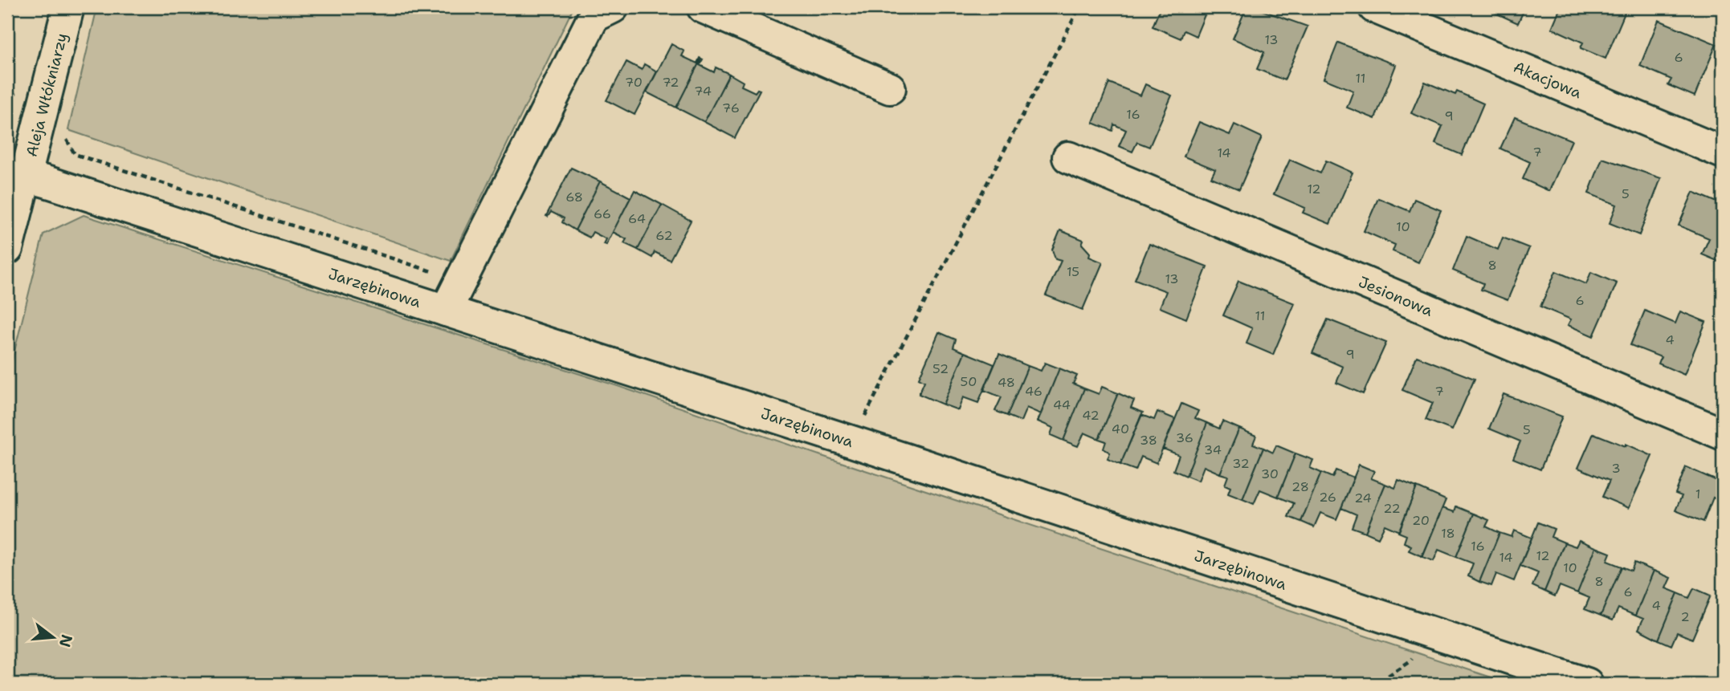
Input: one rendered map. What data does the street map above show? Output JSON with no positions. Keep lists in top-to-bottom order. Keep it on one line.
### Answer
{"streets":{"street":["Akacjowa","Aleja Włókniarzy","Jarzębinowa","Jesionowa"]},"crossings":[["Aleja Włókniarzy","Jarzębinowa"]],"house_numbers":["13","6","11","70","72","74","76","16","9","7","14","12","5","68","66","64","10","62","8","15","13","6","11","4","9","52","50","48","46","7","44","42","40","5","36","38","34","32","3","30","28","1","26","24","22","20","18","16","12","14","10","8","6","4","2"],"north":"right"}
